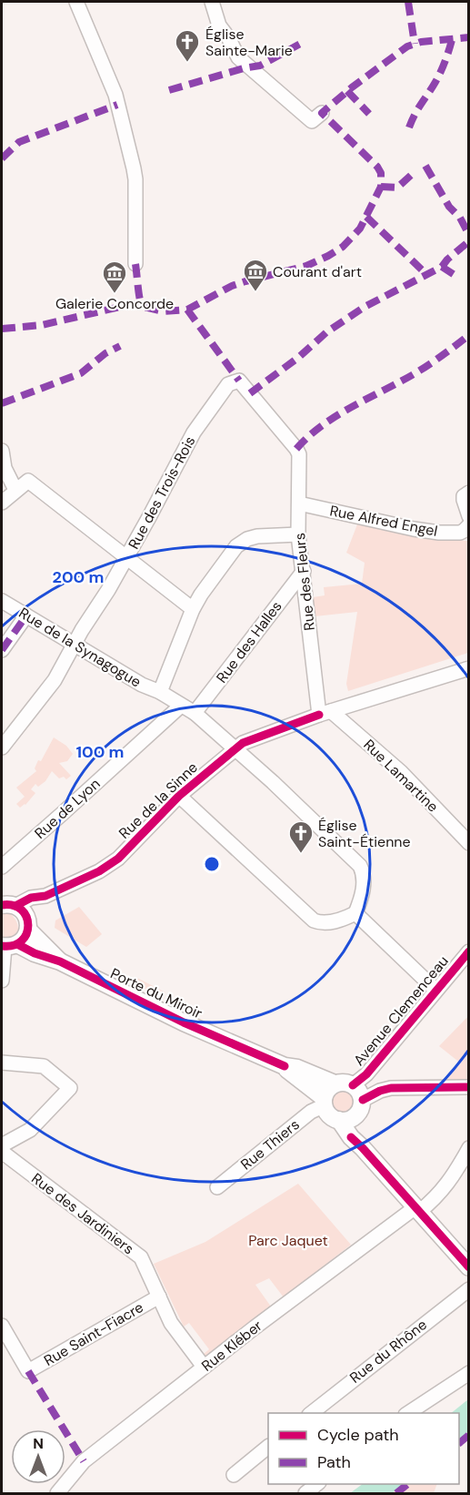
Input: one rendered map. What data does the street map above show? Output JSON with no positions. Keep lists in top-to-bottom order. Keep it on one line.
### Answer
{"streets":{"main road":["Porte du Miroir"],"street":["Rue des Trois-Rois","Rue Alfred Engel","Rue des Fleurs","Rue des Halles","Rue de la Synagogue","Rue Lamartine","Rue de la Sinne","Rue de Lyon","Avenue Clemenceau","Rue Thiers","Rue des Jardiniers","Rue Saint-Fiacre","Rue Kléber","Rue du Rhône"]},"crossings":[["Rue des Trois-Rois","Rue des Fleurs"],["Rue des Trois-Rois","Rue de la Synagogue"],["Rue Alfred Engel","Rue des Fleurs"],["Rue des Fleurs","Rue des Halles"],["Rue des Fleurs","Rue Lamartine"],["Rue des Fleurs","Rue de la Sinne"],["Rue des Halles","Rue de la Synagogue"],["Rue de la Synagogue","Rue de la Sinne"],["Rue de la Synagogue","Rue de Lyon"],["Rue Lamartine","Rue de la Sinne"],["Rue de la Sinne","Porte du Miroir"],["Porte du Miroir","Avenue Clemenceau"],["Porte du Miroir","Rue Thiers"],["Avenue Clemenceau","Rue Thiers"],["Rue des Jardiniers","Rue Saint-Fiacre"],["Rue des Jardiniers","Rue Kléber"]],"parks":["Parc Jaquet"],"places":{"church":["Église Sainte-Marie","Église Saint-Étienne"],"museum":["Courant d'art","Galerie Concorde"]},"legend":["Cycle path","Path"],"north":"top","rings":["200 m","100 m"]}
